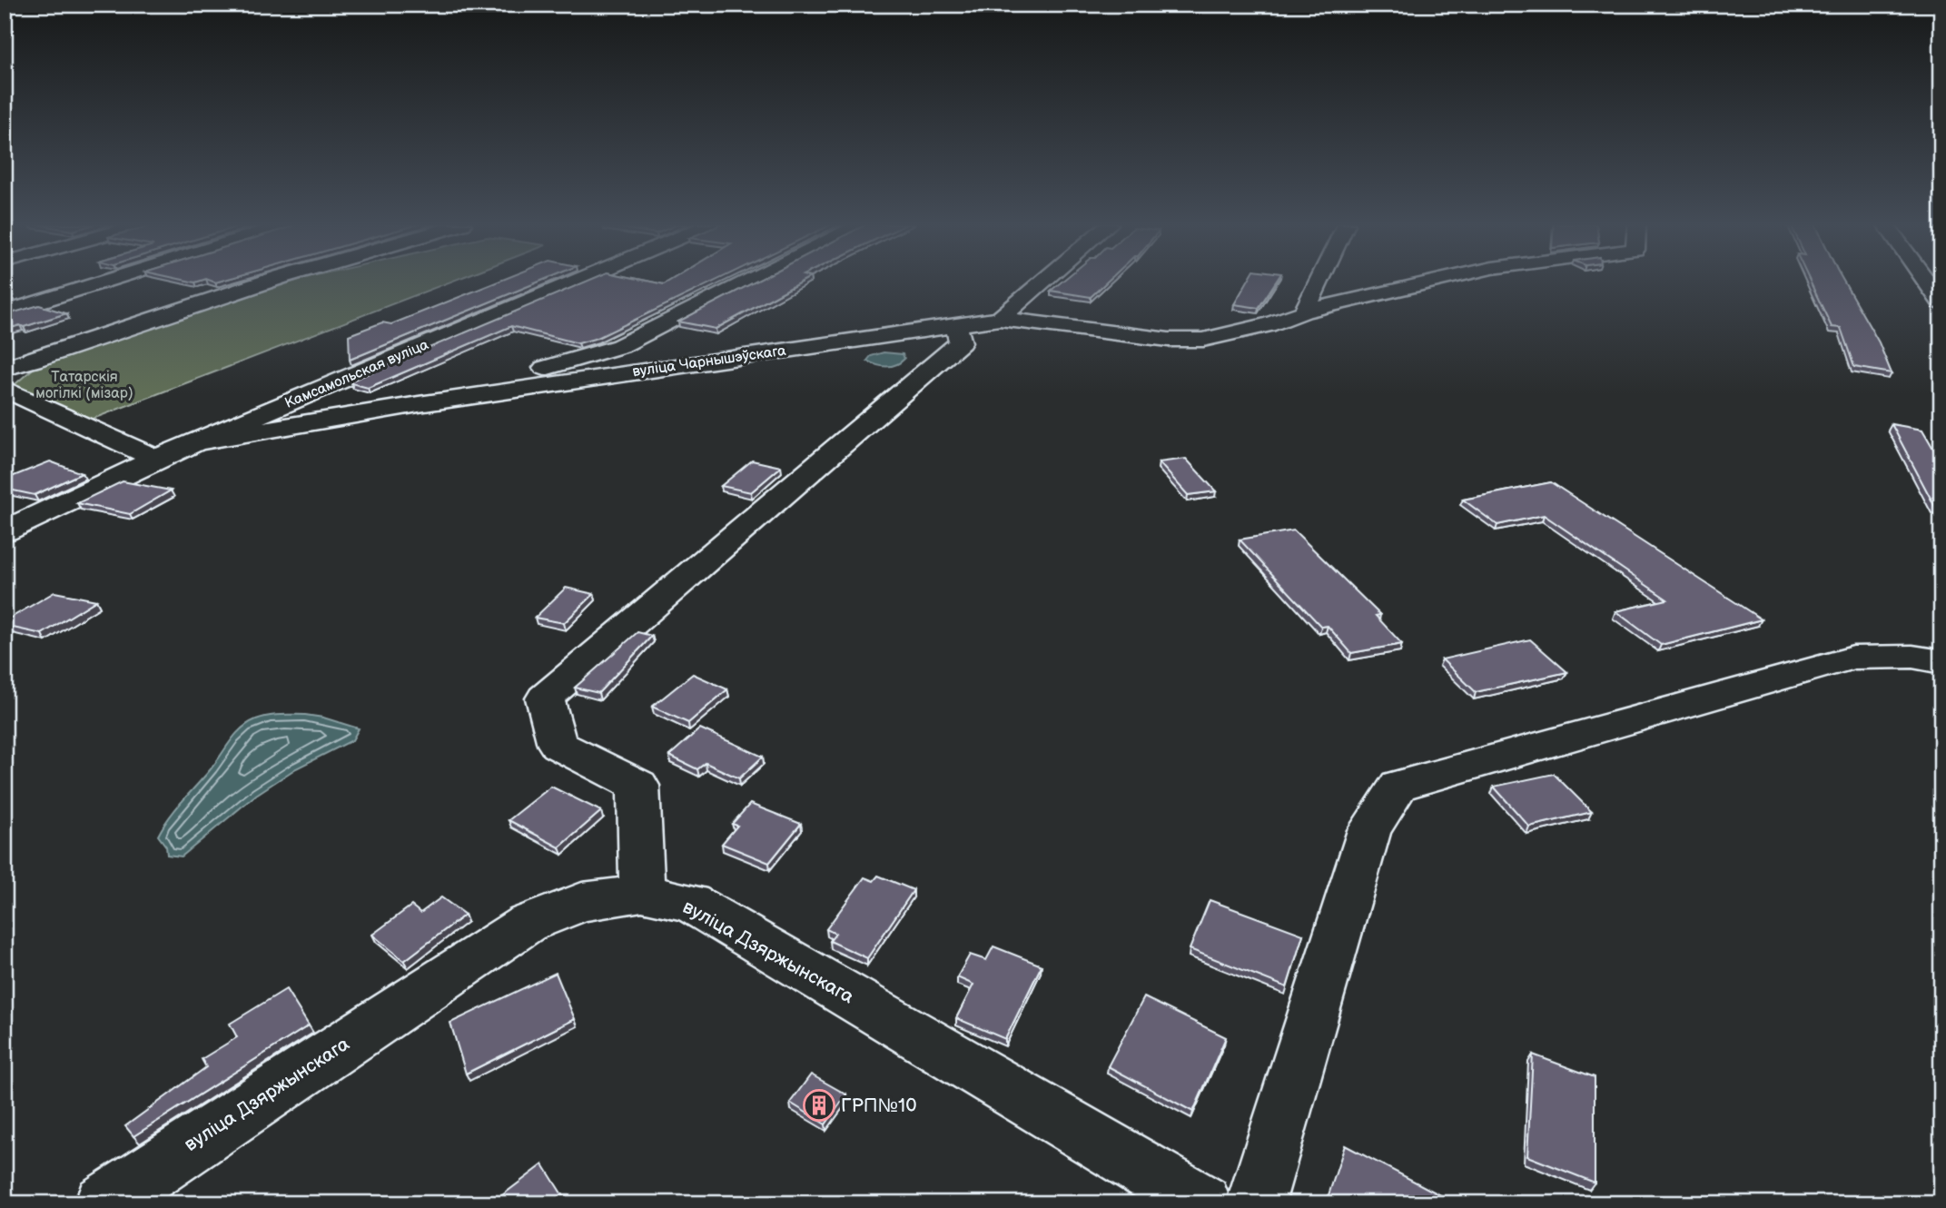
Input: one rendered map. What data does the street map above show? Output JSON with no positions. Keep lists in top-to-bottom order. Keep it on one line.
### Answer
{"streets":{"street":["вуліца Чарнышэўскага","Камсамольская вуліца","вуліца Дзяржынскага"]},"crossings":[["вуліца Чарнышэўскага","Камсамольская вуліца"]],"parks":["Татарскія могілкі (мізар)"],"places":{"building":["ГРП№10"]}}
